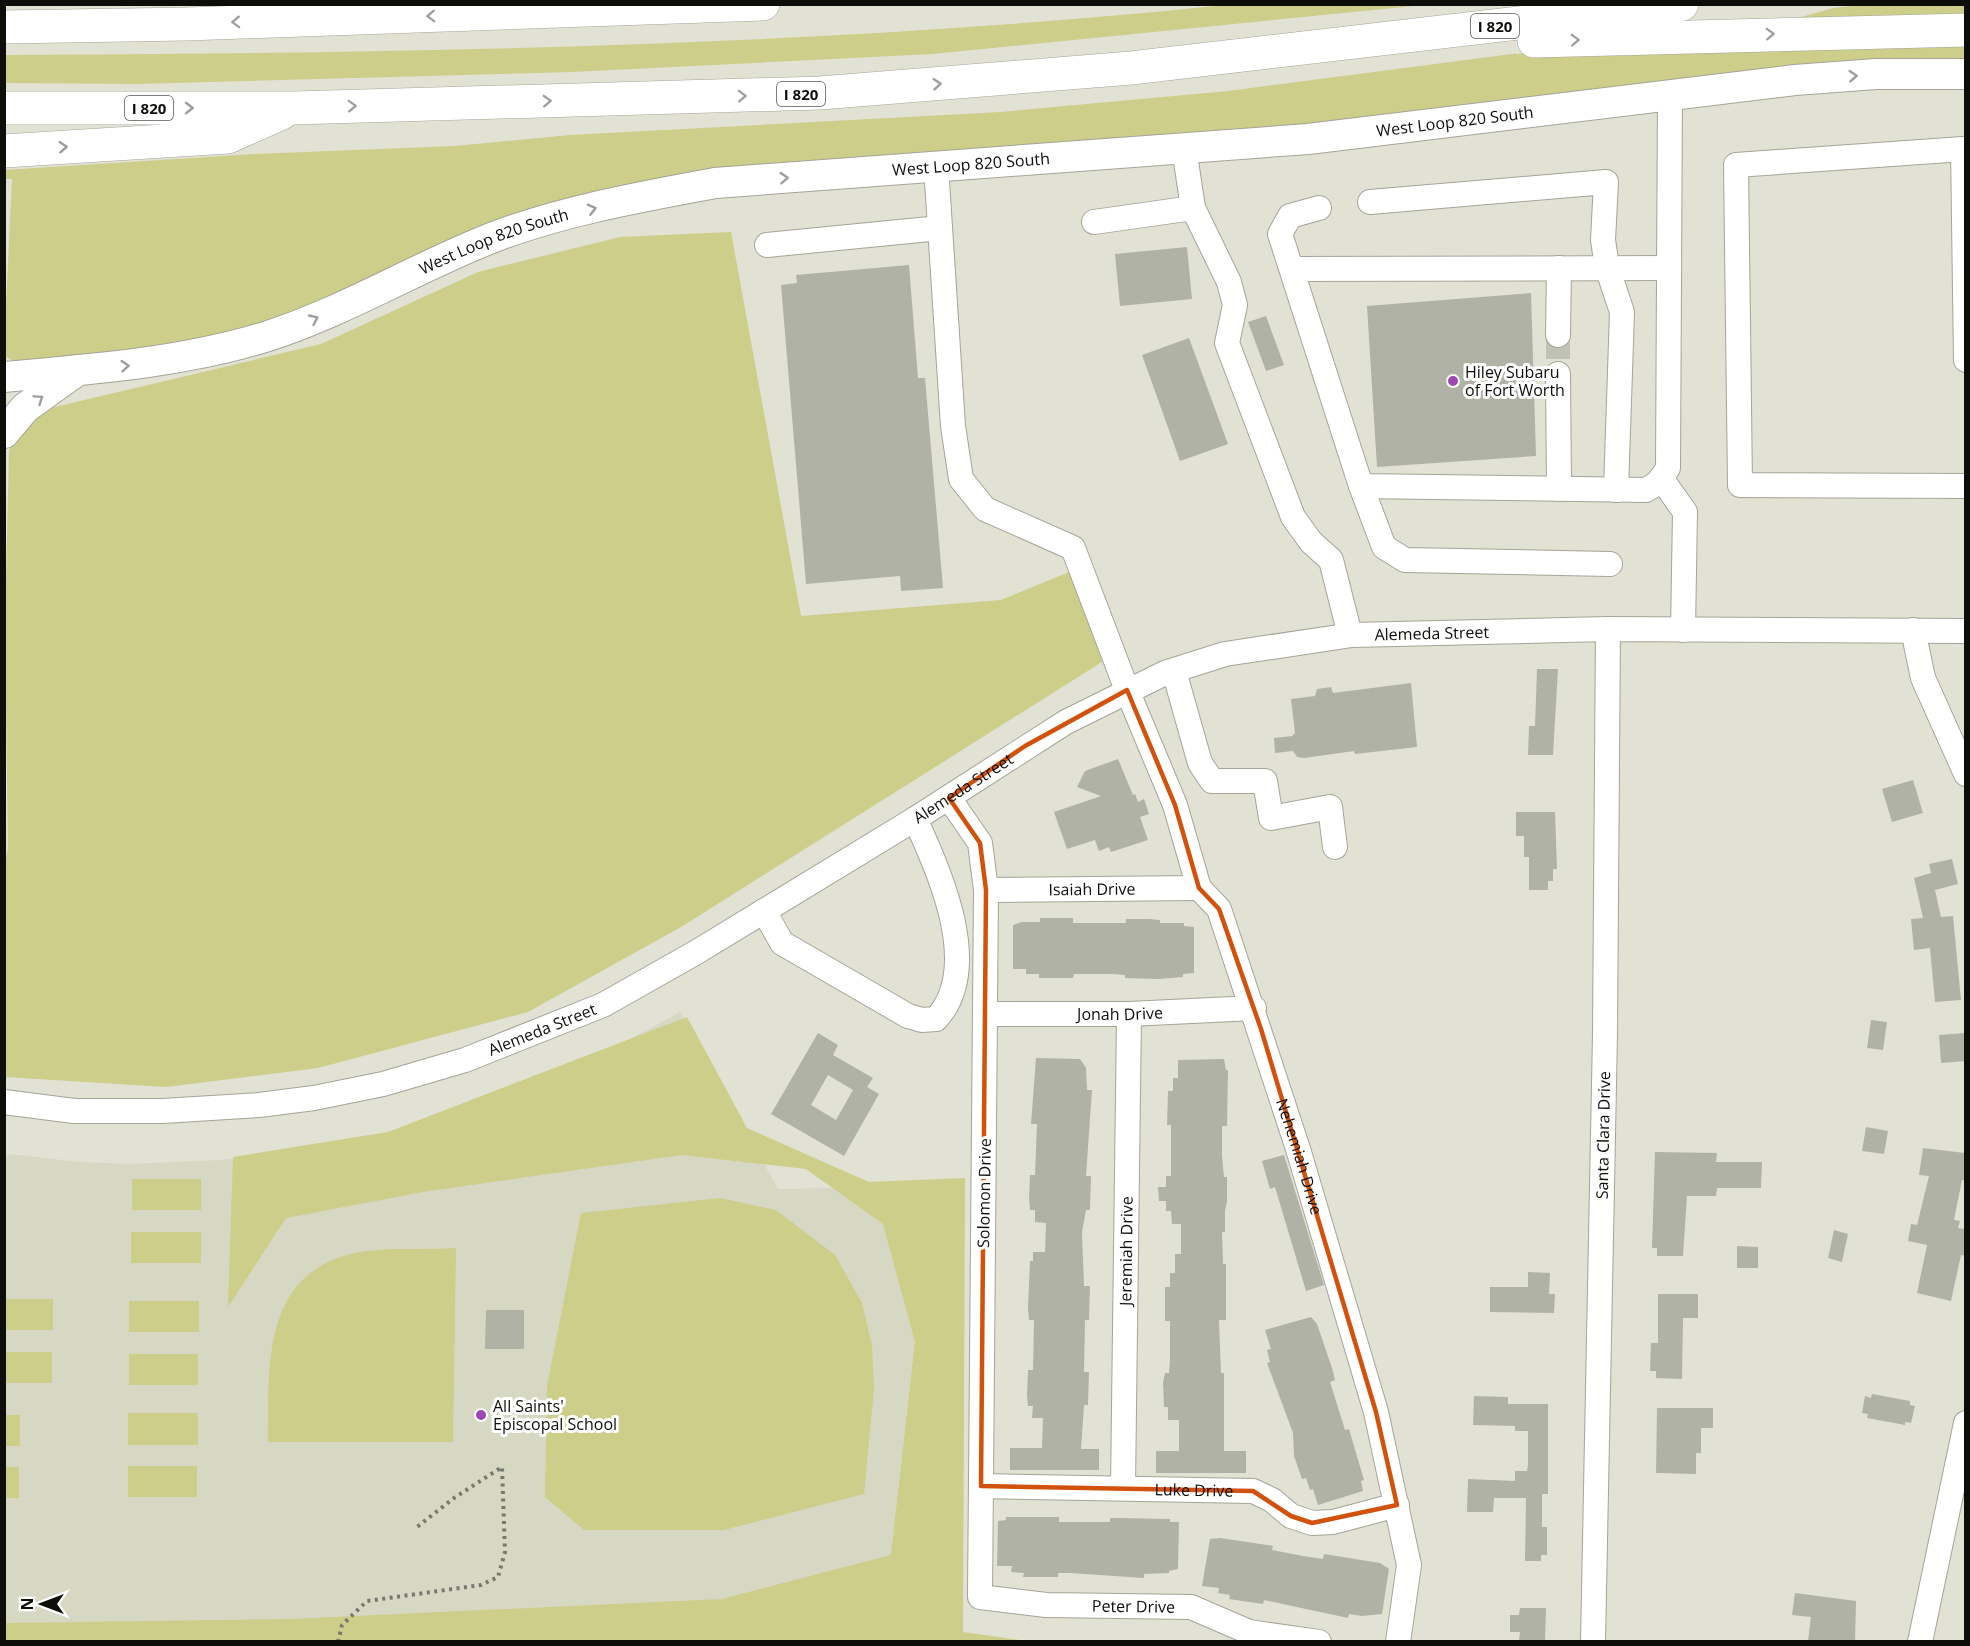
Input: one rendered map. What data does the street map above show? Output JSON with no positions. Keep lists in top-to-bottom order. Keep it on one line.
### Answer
{"streets":{"highway":["I 820"],"main road":["West Loop 820 South"],"street":["Alemeda Street","Isaiah Drive","Jonah Drive","Santa Clara Drive","Nehemiah Drive","Solomon Drive","Jeremiah Drive","Luke Drive","Peter Drive"]},"crossings":[["West Loop 820 South","Nehemiah Drive"],["Alemeda Street","Santa Clara Drive"],["Alemeda Street","Nehemiah Drive"],["Alemeda Street","Solomon Drive"],["Isaiah Drive","Nehemiah Drive"],["Isaiah Drive","Solomon Drive"],["Jonah Drive","Nehemiah Drive"],["Jonah Drive","Solomon Drive"],["Jonah Drive","Jeremiah Drive"],["Nehemiah Drive","Luke Drive"],["Solomon Drive","Luke Drive"],["Solomon Drive","Peter Drive"],["Jeremiah Drive","Luke Drive"]],"one_way":["West Loop 820 South"],"places":["Hiley Subaru of Fort Worth","All Saints' Episcopal School"],"north":"left"}
